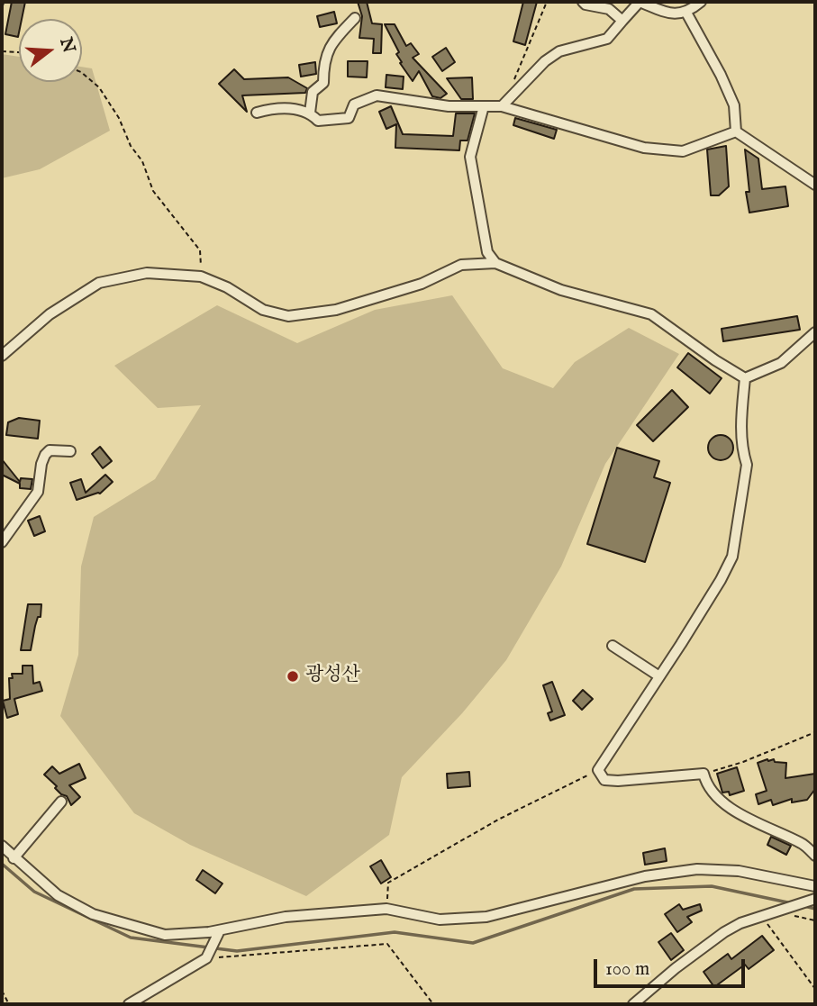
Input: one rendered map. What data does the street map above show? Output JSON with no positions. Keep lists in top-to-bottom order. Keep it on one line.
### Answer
{"places":["광성산"],"scale_bar":"100 m","north":"right"}
